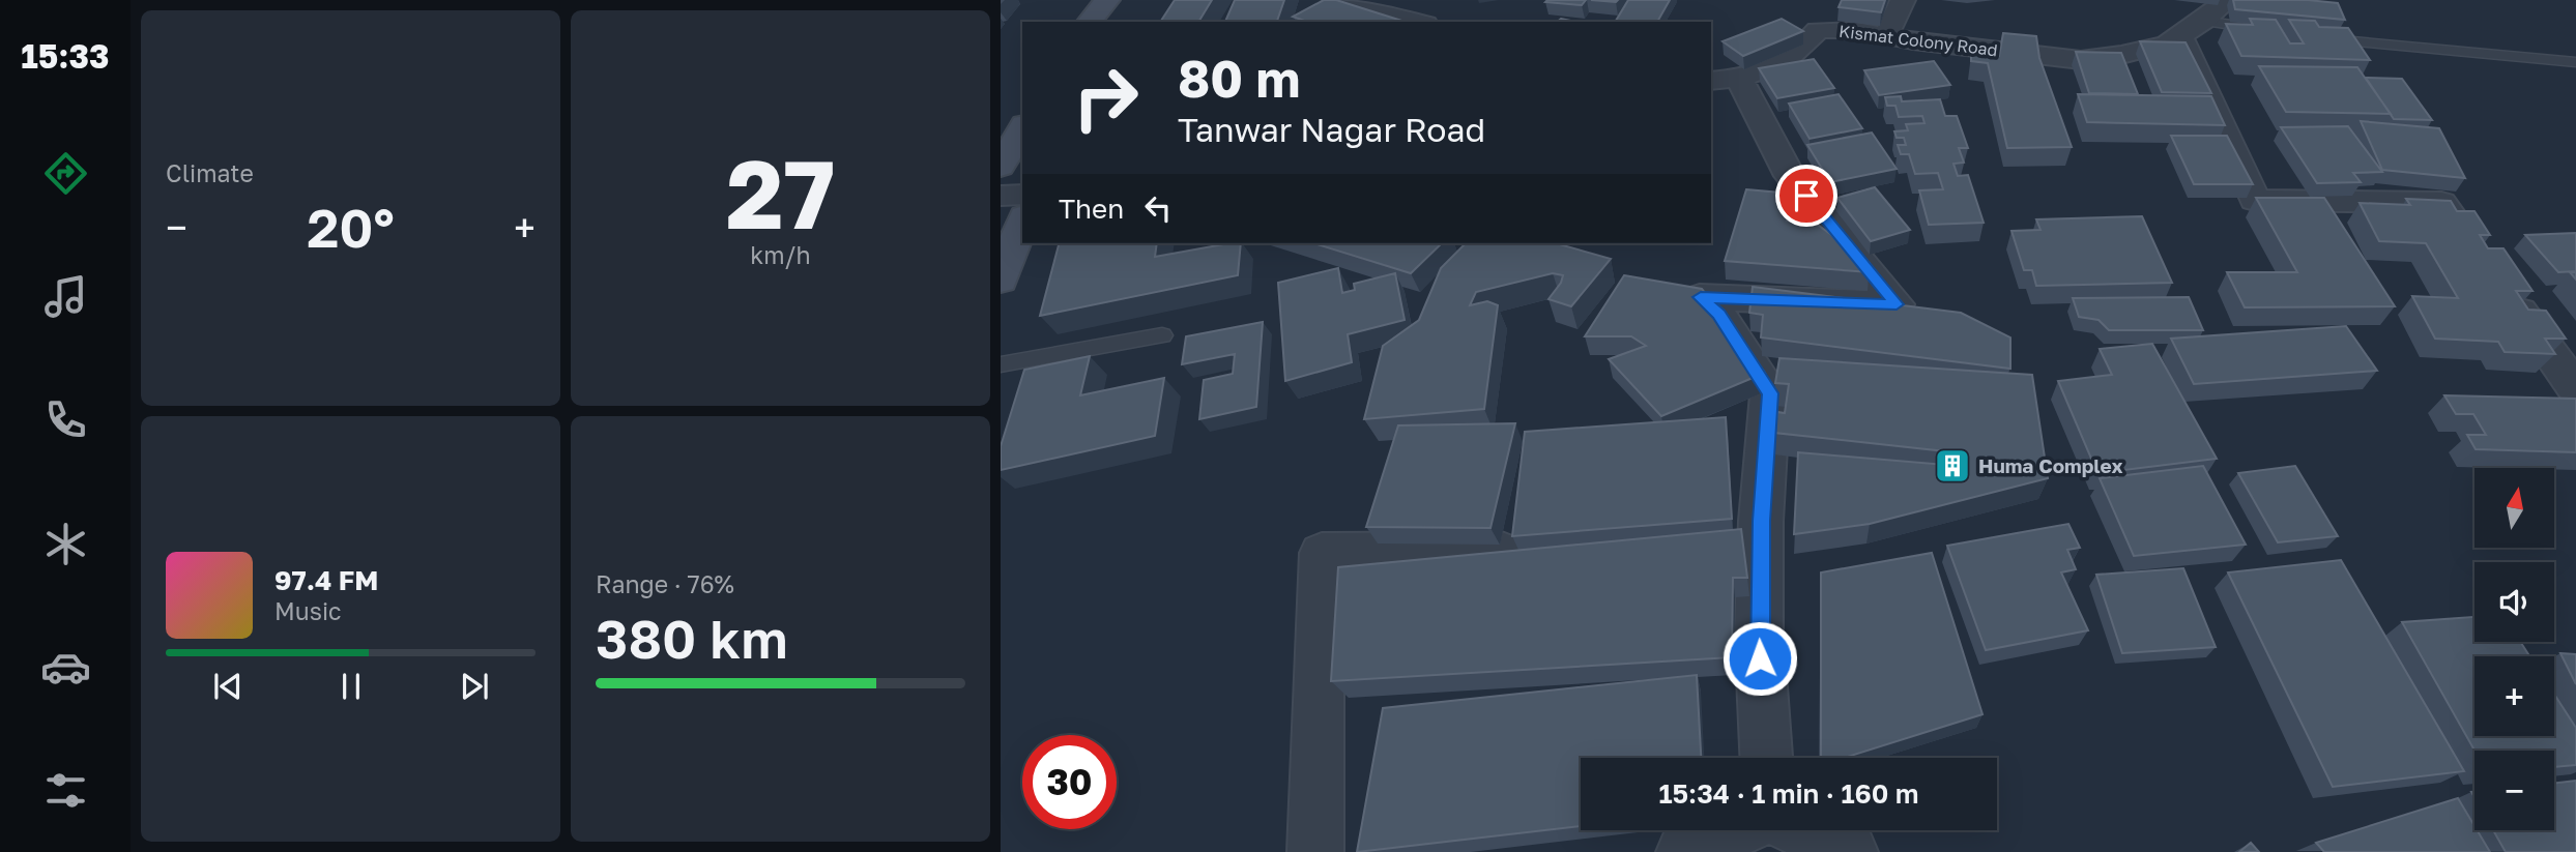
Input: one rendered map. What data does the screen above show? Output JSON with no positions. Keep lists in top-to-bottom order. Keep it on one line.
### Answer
{"streets":{"street":["Kismat Colony Road"]},"places":{"building":["Huma Complex"]},"north":"top","page":{"tabs":"15:33","tile":["Climate",["27","km/h"],["Range · 76%","380 km"]],"turn":["80 m","Tanwar Nagar Road"],"then":"Then","heat":["−","20°","+"],"map_buttons":["+","−"],"song":["97.4 FM","Music"],"limit":"30","trip":"15:34 · 1 min · 160 m"}}
